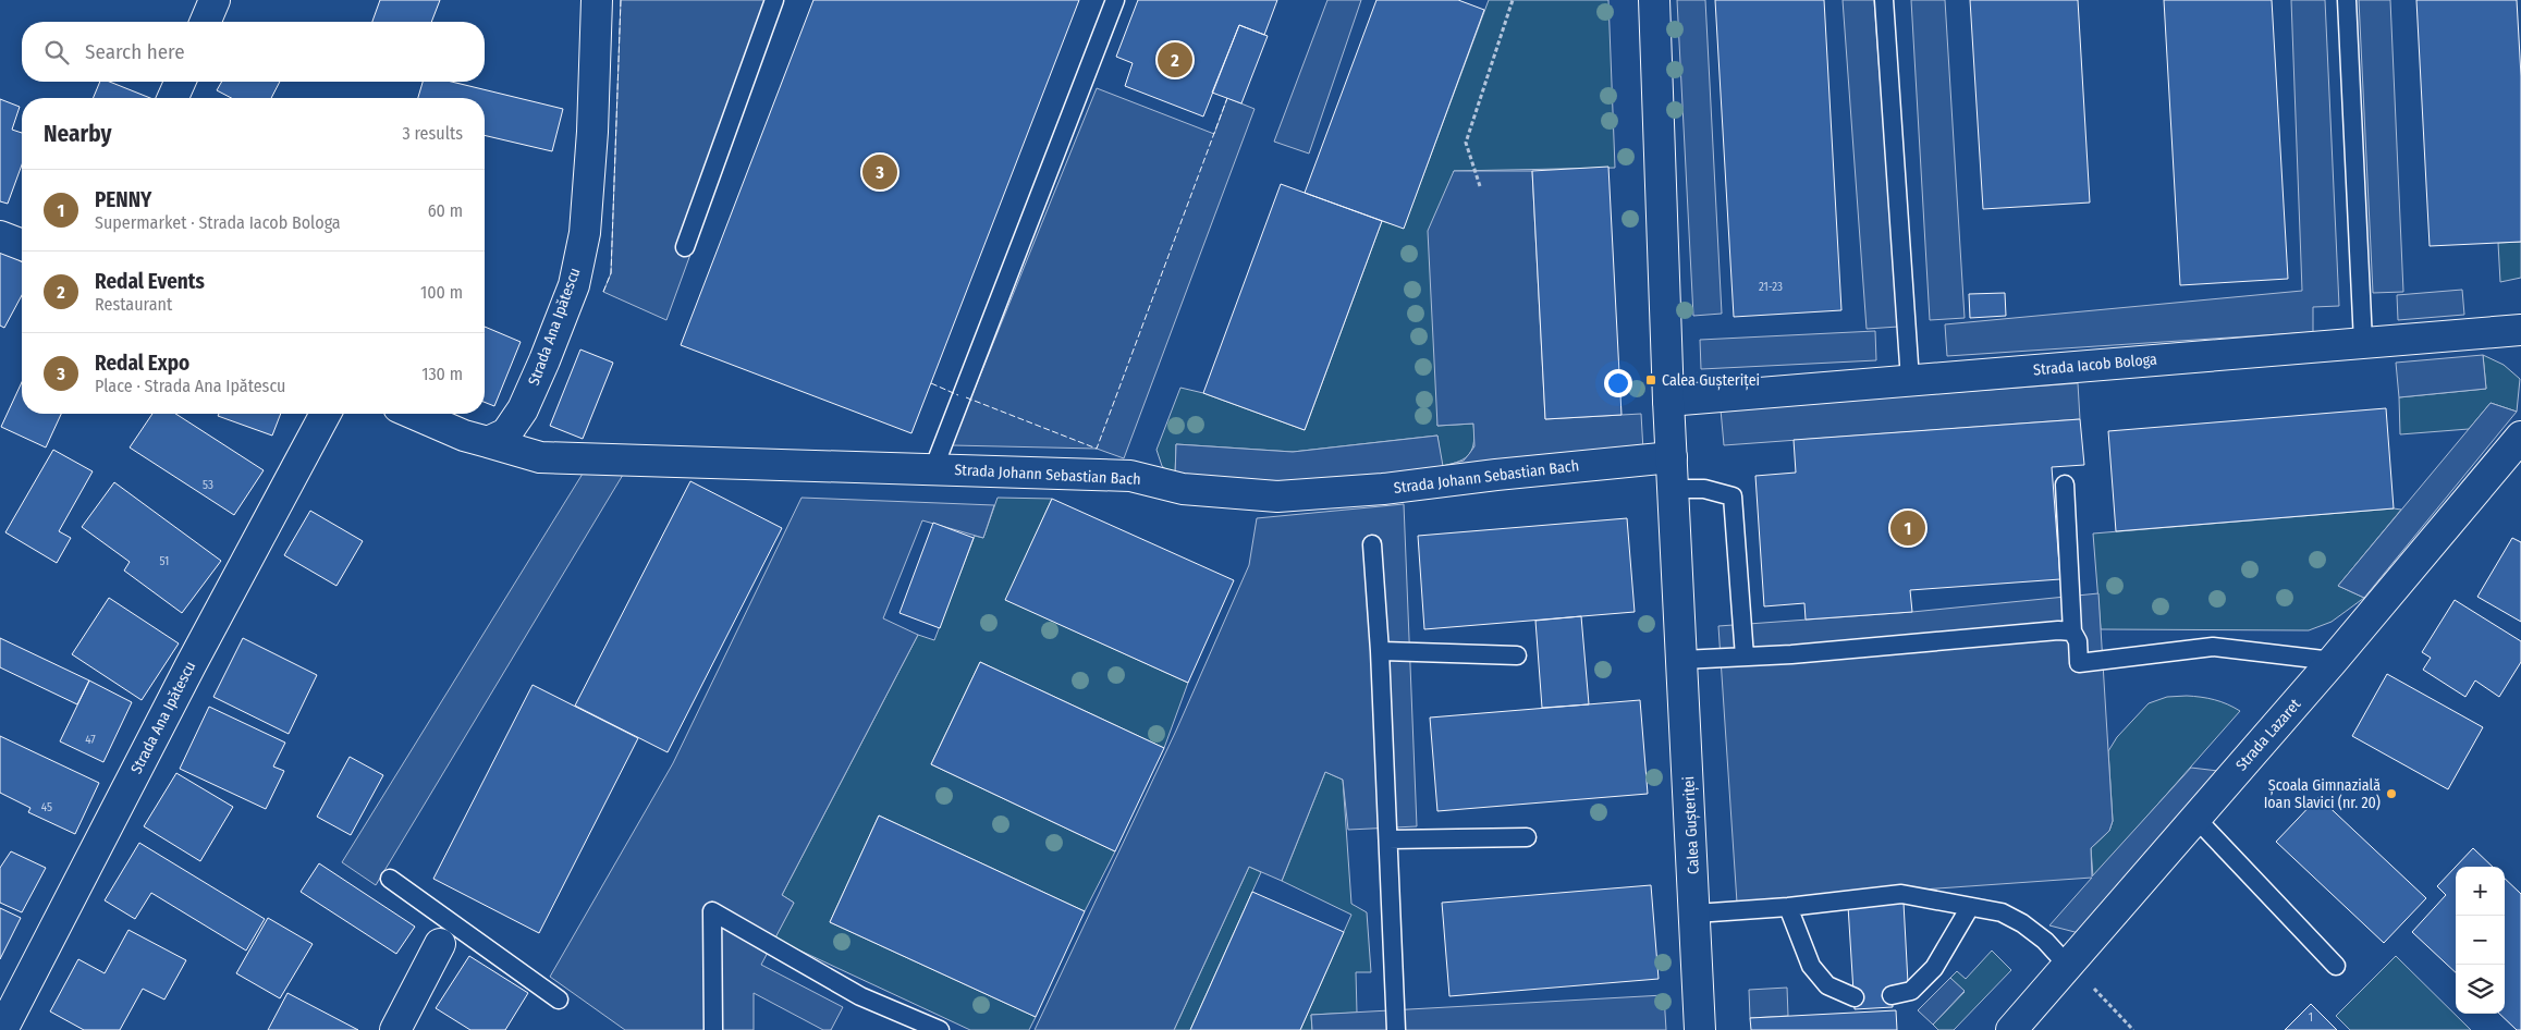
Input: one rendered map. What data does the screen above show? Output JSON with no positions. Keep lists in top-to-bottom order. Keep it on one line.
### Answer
{"streets":{"street":["Strada Ana Ipătescu","Strada Iacob Bologa","Strada Johann Sebastian Bach","Strada Lazaret","Calea Gușteriței"]},"crossings":[["Strada Ana Ipătescu","Strada Johann Sebastian Bach"],["Strada Iacob Bologa","Calea Gușteriței"],["Strada Johann Sebastian Bach","Calea Gușteriței"]],"places":{"transit":["Calea Gușteriței"],"other":["Școala Gimnazială Ioan Slavici (nr. 20)"]},"house_numbers":["21-23","53","51","47","45","1"],"page":{"search":"Search here","pins":["2","3","1"],"heading":["Nearby","3 results"],"list":[{"mark":"1","name":"PENNY","note":"Supermarket · Strada Iacob Bologa","value":"60 m"},{"mark":"2","name":"Redal Events","note":"Restaurant","value":"100 m"},{"mark":"3","name":"Redal Expo","note":"Place · Strada Ana Ipătescu","value":"130 m"}],"map_buttons":["+","−"]}}
